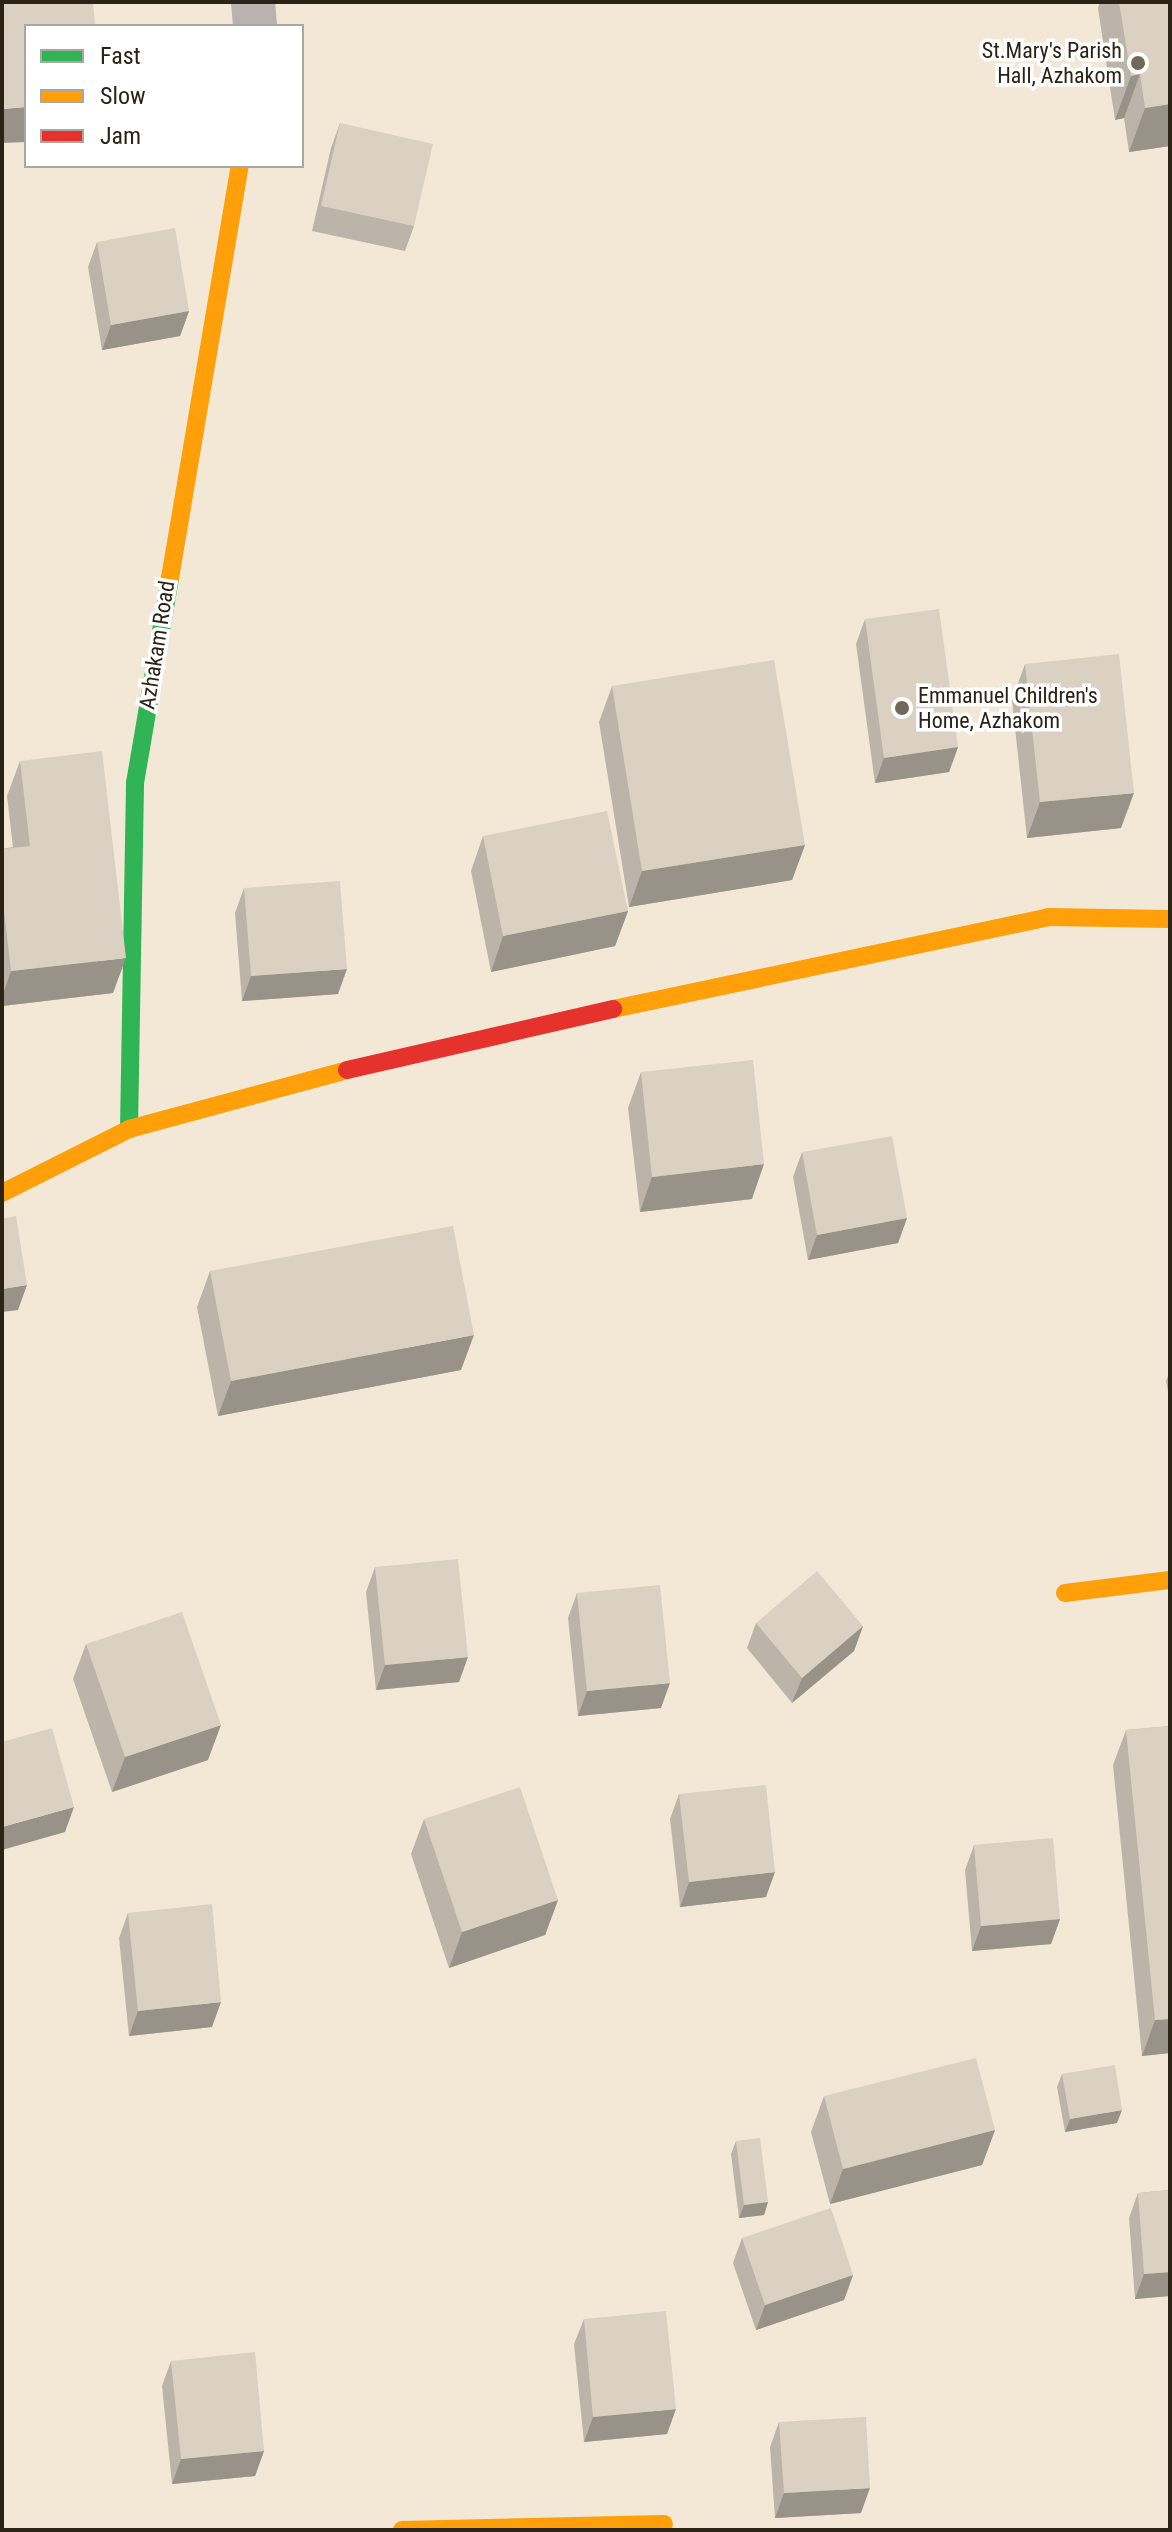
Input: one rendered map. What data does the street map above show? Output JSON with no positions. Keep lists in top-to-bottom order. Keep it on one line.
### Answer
{"streets":{"street":["Azhakam Road"]},"places":["St.Mary's Parish Hall, Azhakom","Emmanuel Children's Home, Azhakom"],"legend":["Fast","Slow","Jam"]}
